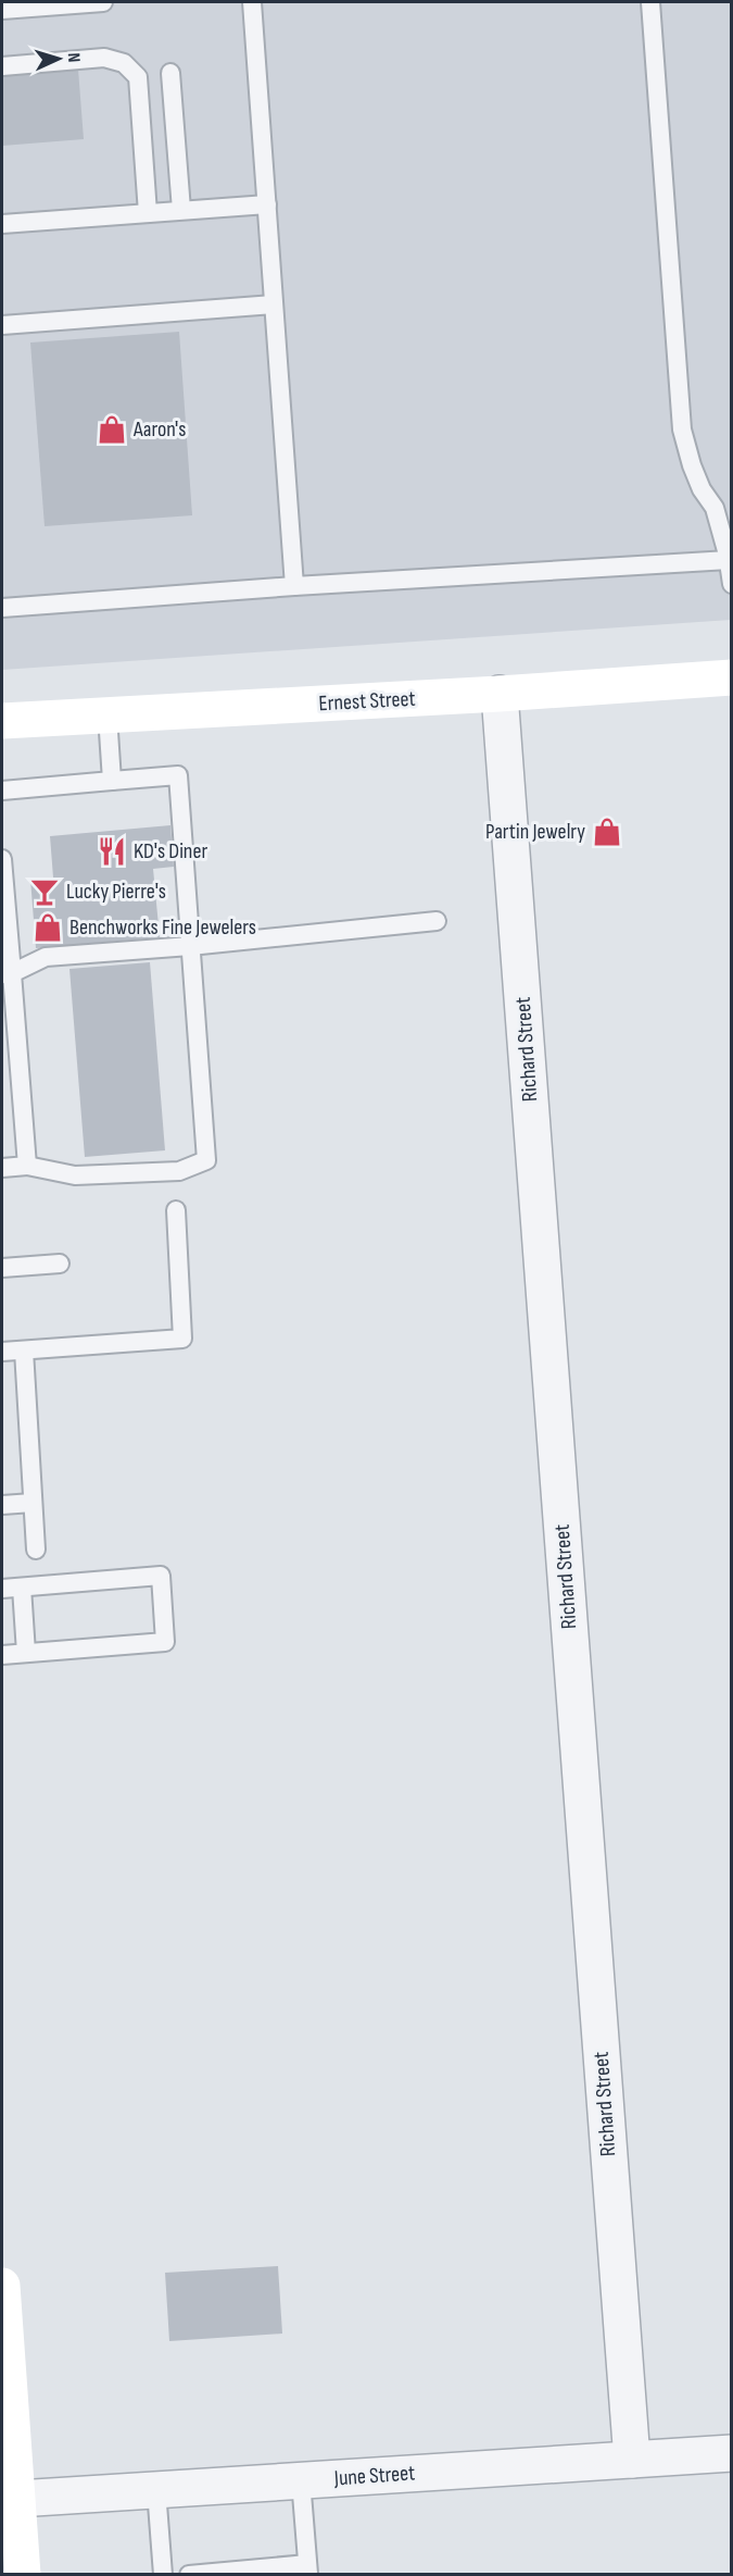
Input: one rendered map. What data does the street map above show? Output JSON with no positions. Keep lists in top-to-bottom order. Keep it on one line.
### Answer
{"streets":{"street":["Ernest Street","Richard Street","June Street"]},"crossings":[["Ernest Street","Richard Street"],["Richard Street","June Street"]],"places":{"shop":["Aaron's","Partin Jewelry","Benchworks Fine Jewelers"],"restaurant":["KD's Diner"],"bar":["Lucky Pierre's"]},"north":"right"}
